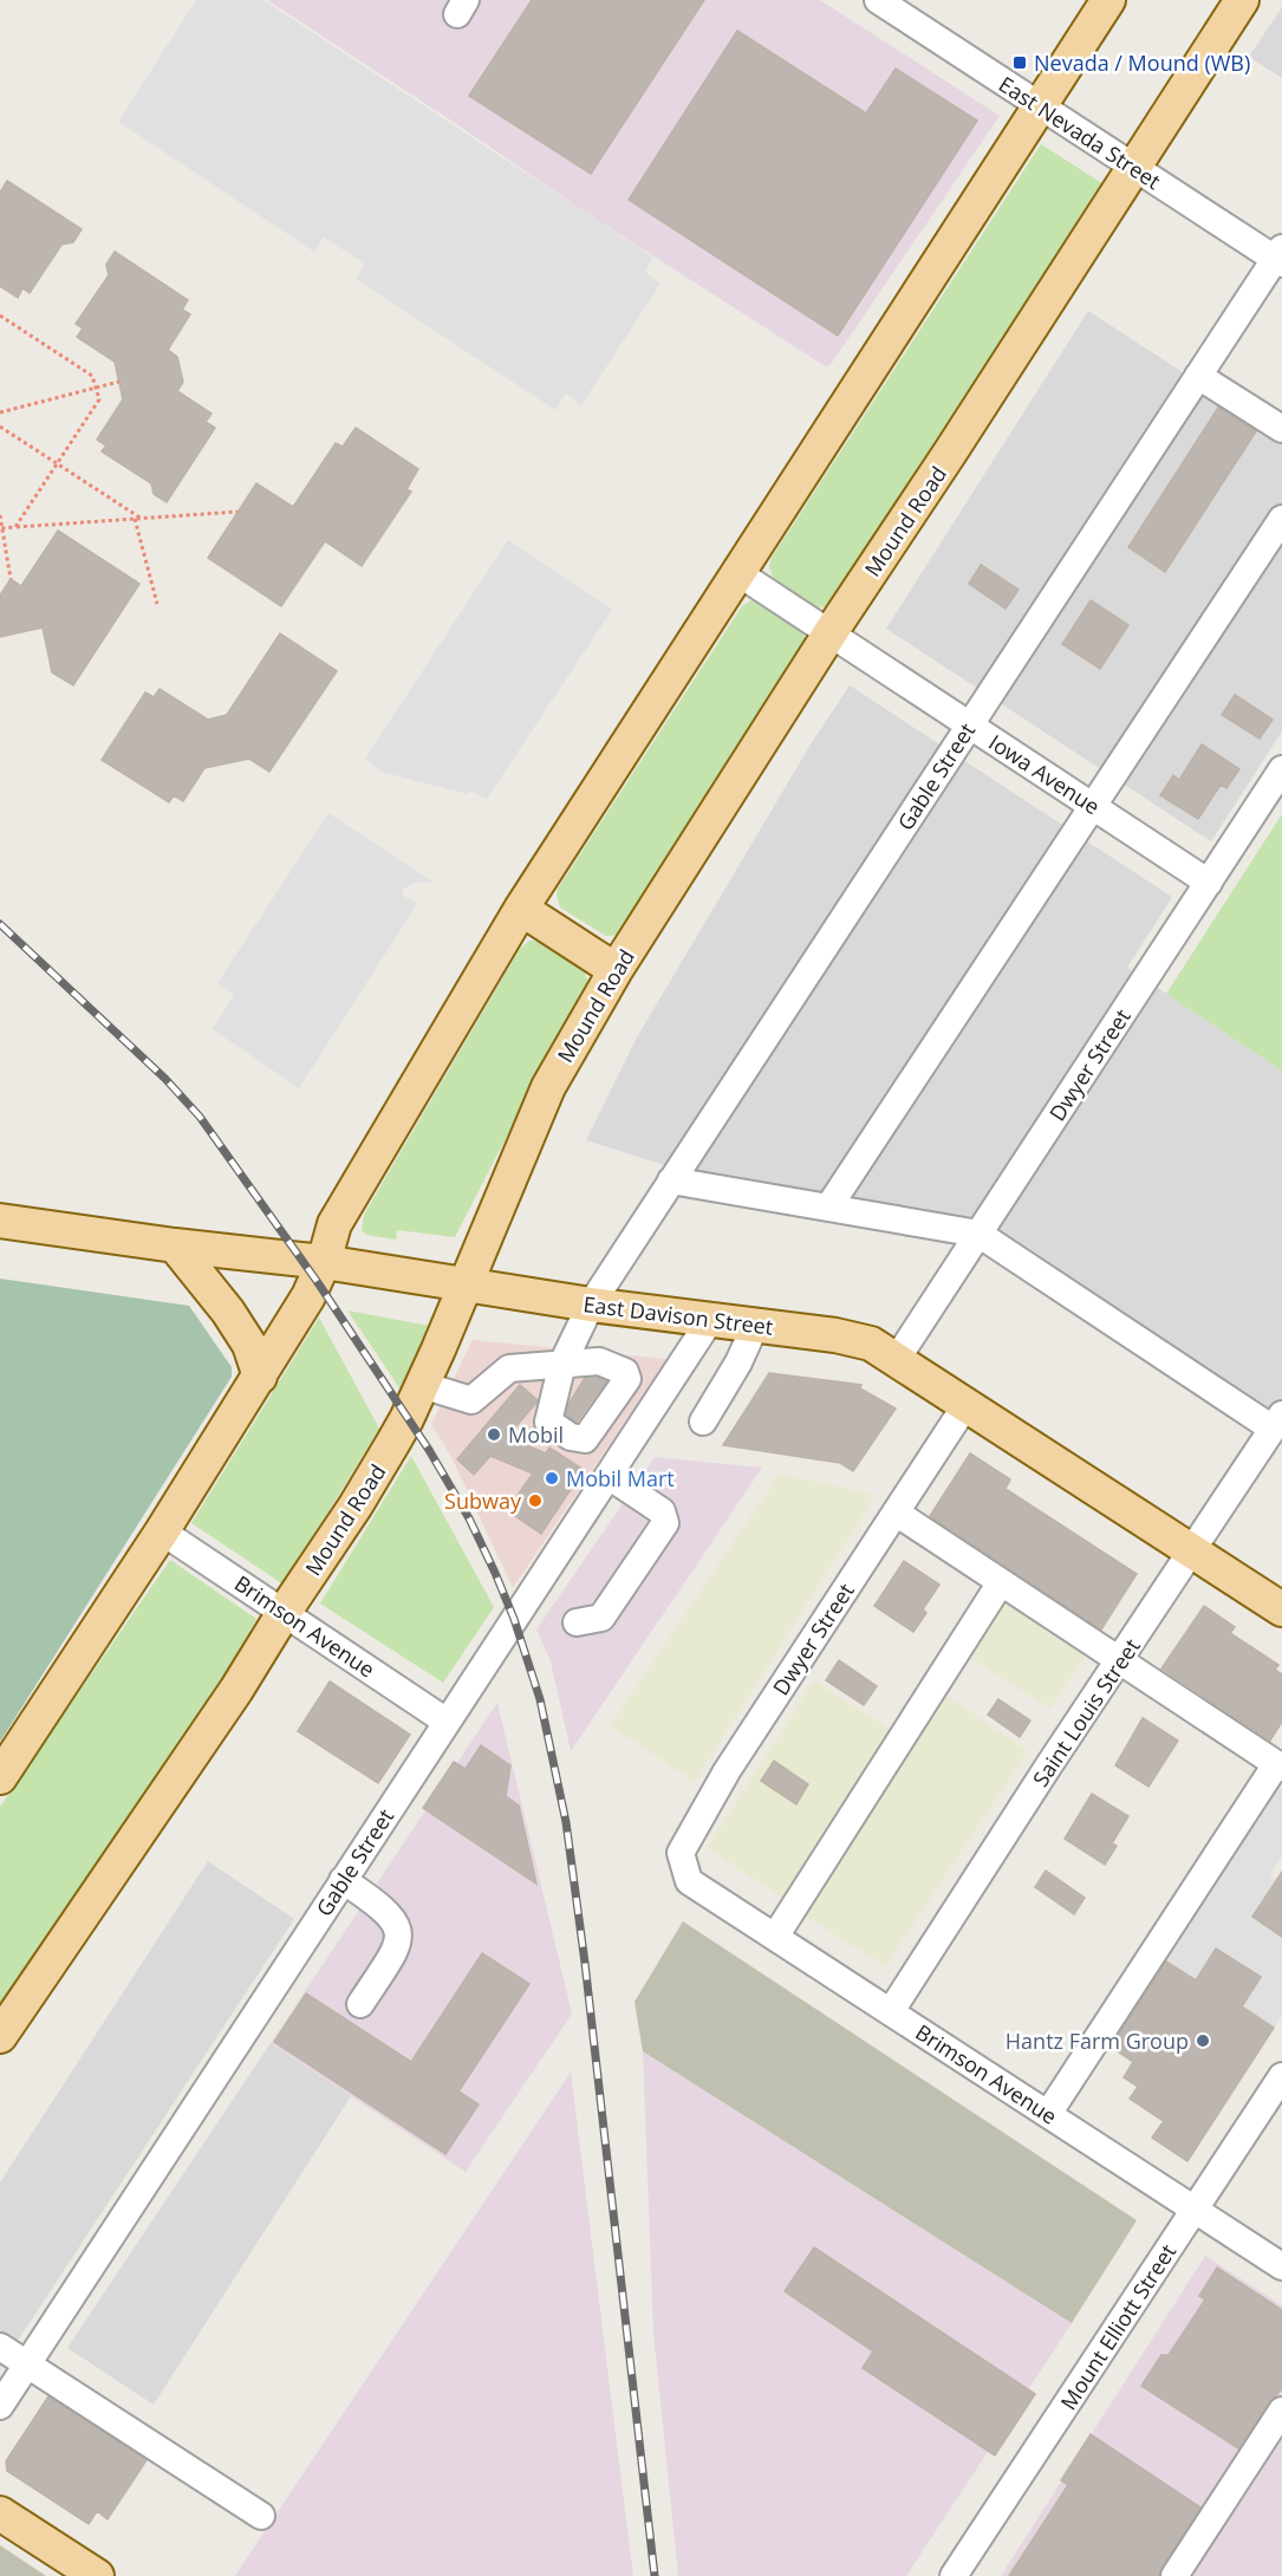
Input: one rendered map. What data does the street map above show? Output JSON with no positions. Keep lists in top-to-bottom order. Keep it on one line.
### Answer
{"streets":{"main road":["Mound Road","East Davison Street"],"street":["East Nevada Street","Iowa Avenue","Gable Street","Dwyer Street","Brimson Avenue","Saint Louis Street","Mount Elliott Street"]},"crossings":[["East Nevada Street","Mound Road"],["East Nevada Street","Gable Street"],["Mound Road","Iowa Avenue"],["Mound Road","East Davison Street"],["Mound Road","Brimson Avenue"],["Iowa Avenue","Gable Street"],["Iowa Avenue","Dwyer Street"],["Gable Street","East Davison Street"],["Gable Street","Brimson Avenue"],["Dwyer Street","East Davison Street"],["Dwyer Street","Brimson Avenue"],["East Davison Street","Saint Louis Street"],["Brimson Avenue","Saint Louis Street"],["Brimson Avenue","Mount Elliott Street"]],"places":{"transit":["Nevada / Mound (WB)"],"other":["Mobil","Mobil Mart","Subway","Hantz Farm Group"]}}
